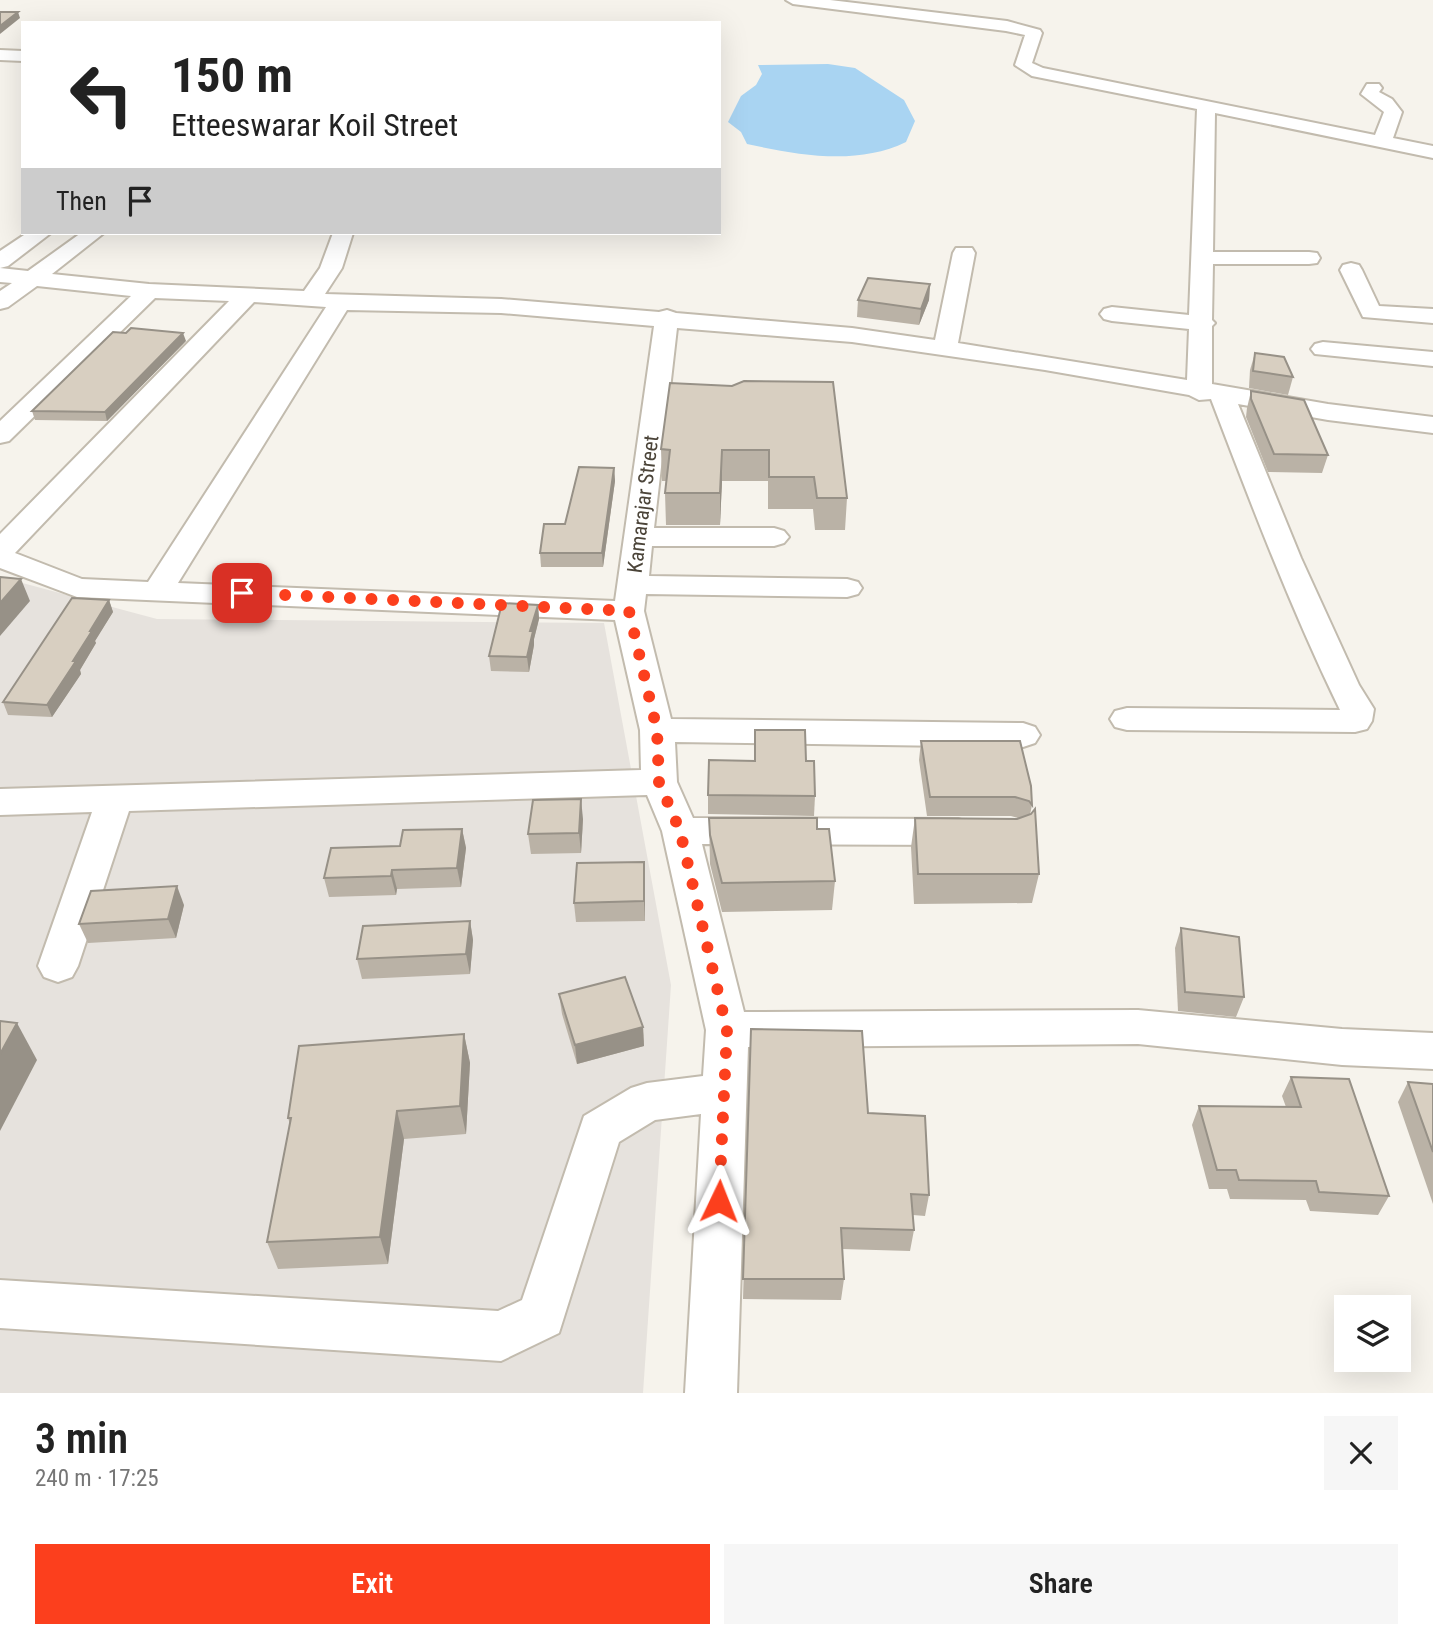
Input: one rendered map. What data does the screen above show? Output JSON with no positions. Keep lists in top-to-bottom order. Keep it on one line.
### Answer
{"streets":{"street":["Kamarajar Street"]},"page":{"turn":["150 m","Etteeswarar Koil Street"],"then":"Then","heading":["3 min","240 m · 17:25"],"buttons":["Exit","Share"]}}
